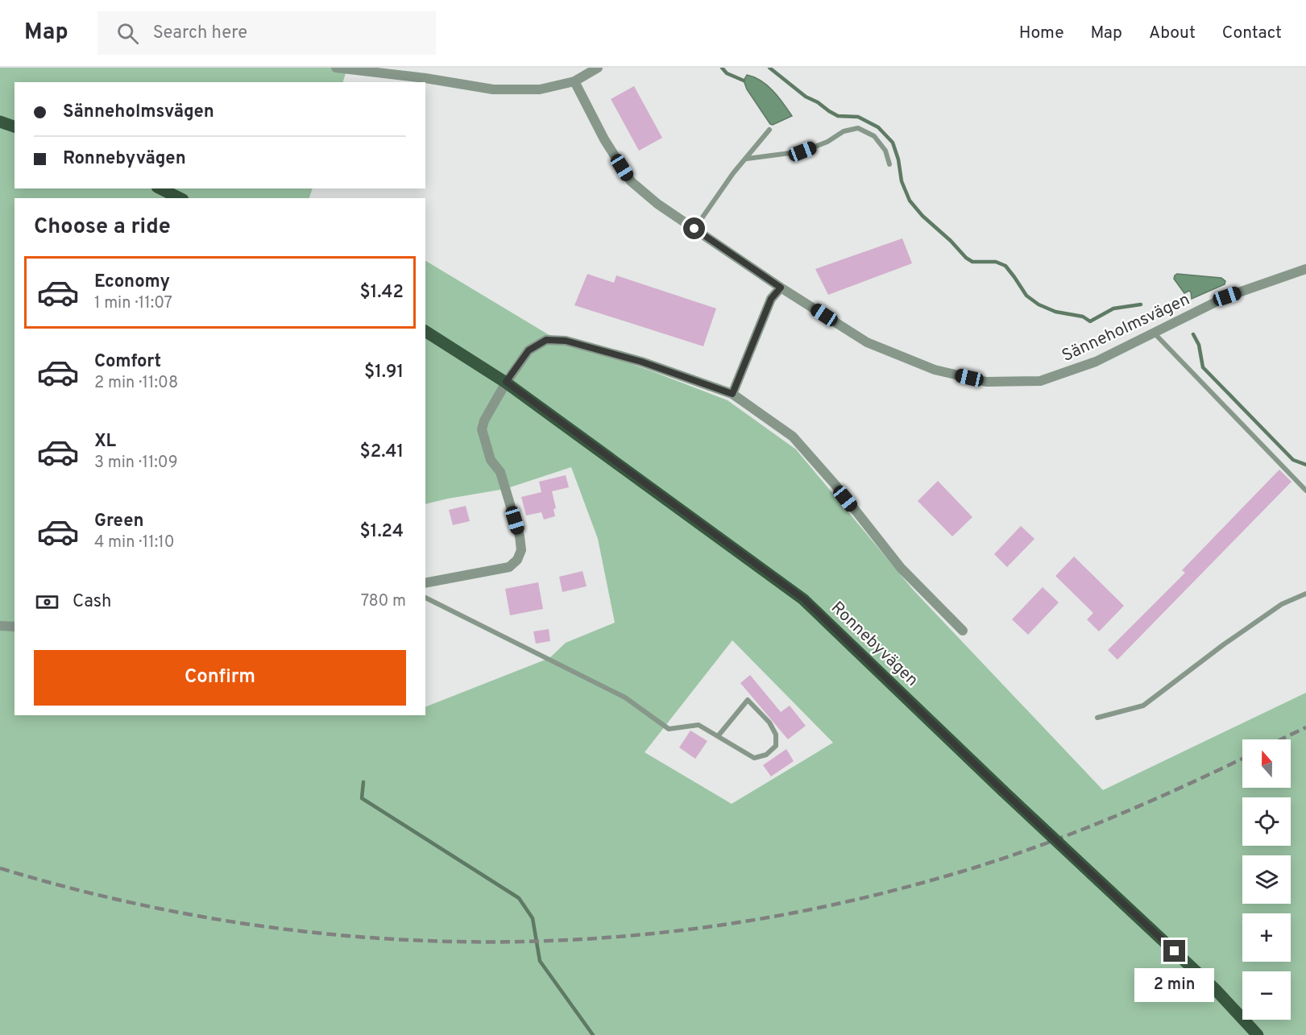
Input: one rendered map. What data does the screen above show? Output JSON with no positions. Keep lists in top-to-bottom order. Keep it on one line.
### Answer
{"streets":{"main road":["Ronnebyvägen"],"street":["Sänneholmsvägen"]},"north":"top","page":{"header":"Map","search":"Search here","nav":["Home","Map","About","Contact"],"banner":["Sänneholmsvägen","Ronnebyvägen"],"heading":"Choose a ride","list":[{"name":"Economy","note":"1 min · 11:07","value":"$1.42"},{"name":"Comfort","note":"2 min · 11:08","value":"$1.91"},{"name":"XL","note":"3 min · 11:09","value":"$2.41"},{"name":"Green","note":"4 min · 11:10","value":"$1.24"}],"pay":["Cash","780 m"],"buttons":"Confirm","map_buttons":["+","−"],"bubble":"2 min"}}
